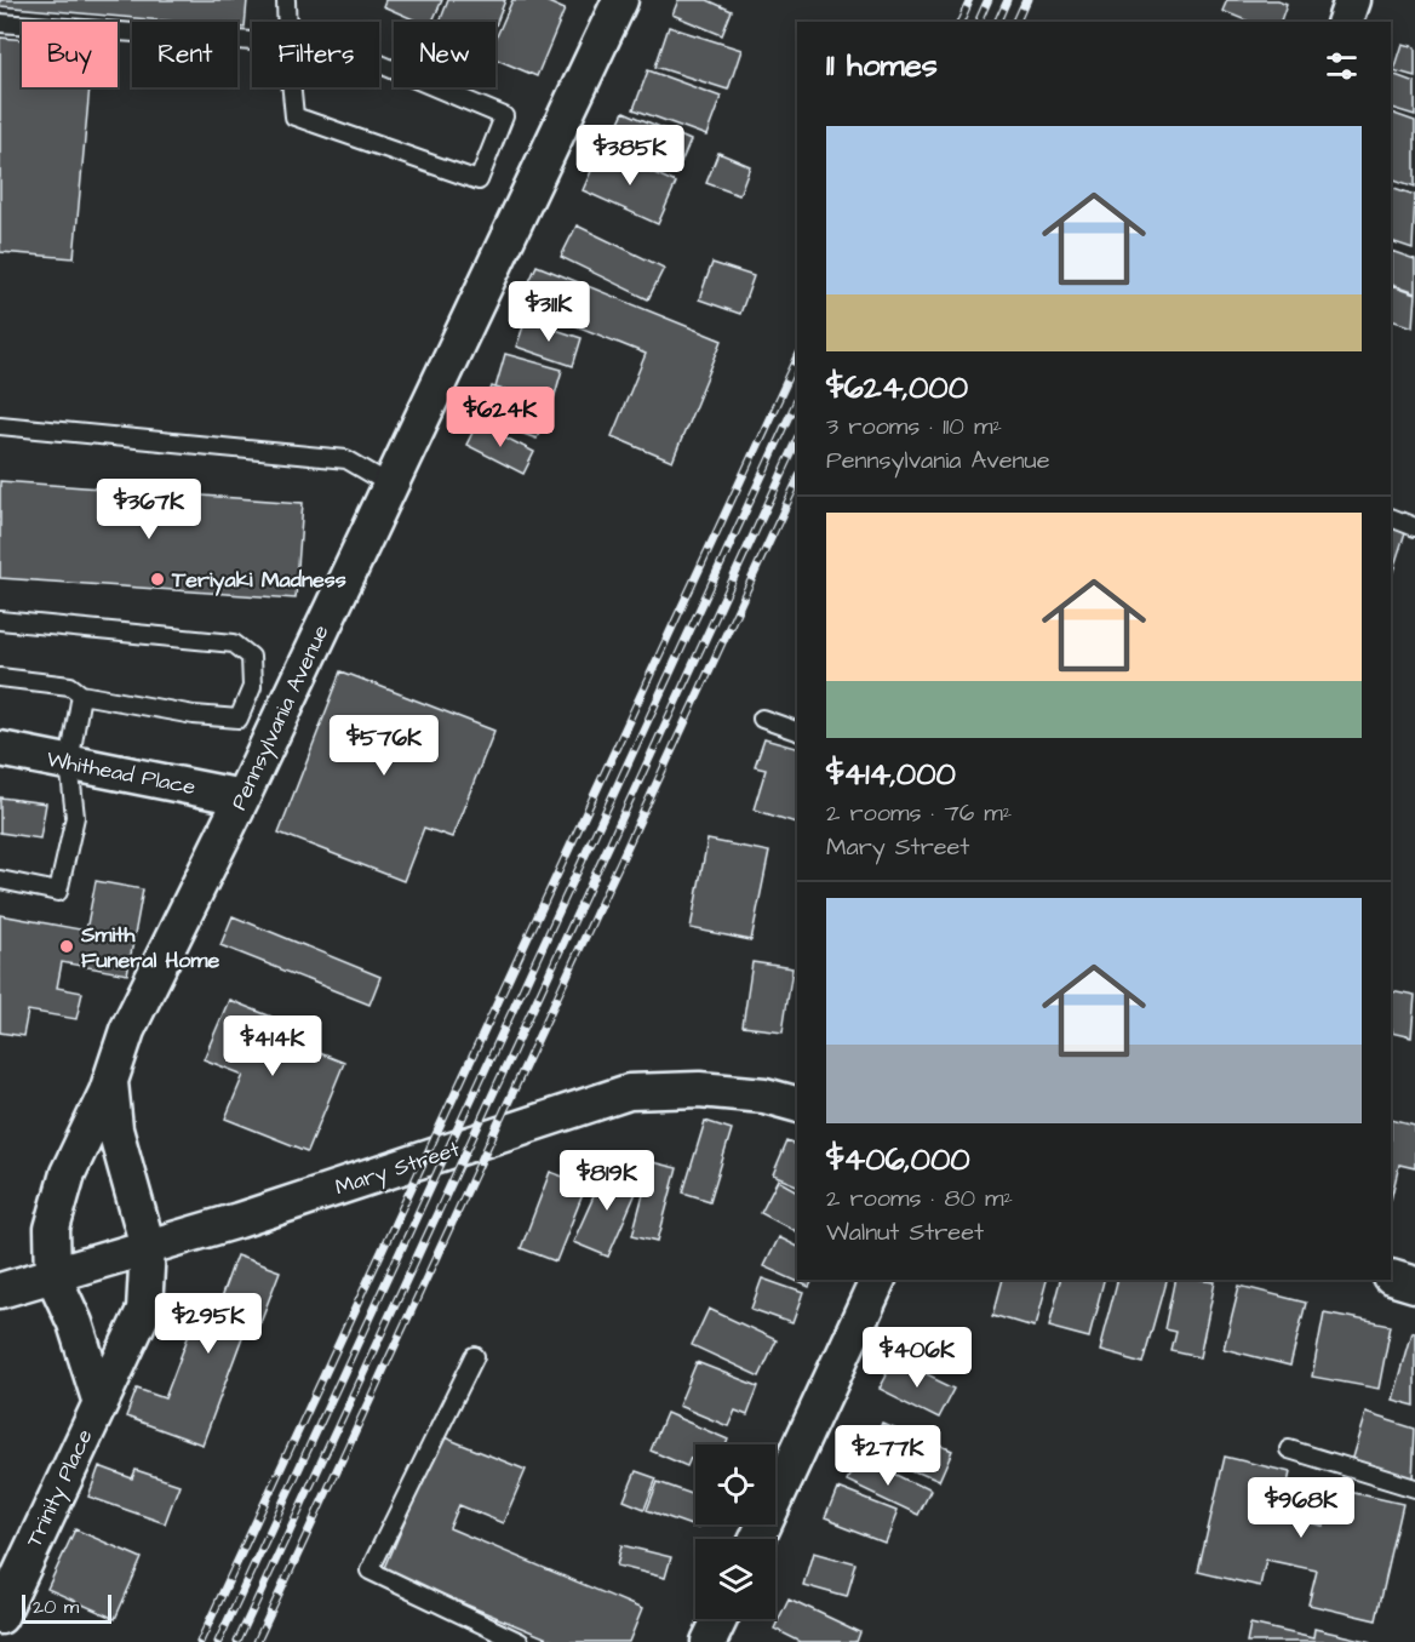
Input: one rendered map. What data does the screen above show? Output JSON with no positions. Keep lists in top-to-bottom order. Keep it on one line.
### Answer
{"streets":{"street":["Pennsylvania Avenue","Whithead Place","Mary Street","Trinity Place"]},"crossings":[["Pennsylvania Avenue","Whithead Place"],["Pennsylvania Avenue","Mary Street"],["Pennsylvania Avenue","Trinity Place"],["Mary Street","Trinity Place"]],"places":["Teriyaki Madness","Smith Funeral Home"],"scale_bar":"20 m","page":{"chip":["Buy","Rent","Filters","New"],"heading":"11 homes","list":[{"name":"$624,000","note":"3 rooms · 110 m² · Pennsylvania Avenue"},{"name":"$414,000","note":"2 rooms · 76 m² · Mary Street"},{"name":"$406,000","note":"2 rooms · 80 m² · Walnut Street"}],"price":["$385K","$311K","$624K","$367K","$576K","$414K","$819K","$295K","$406K","$277K","$968K"],"scale":"20 m"}}
